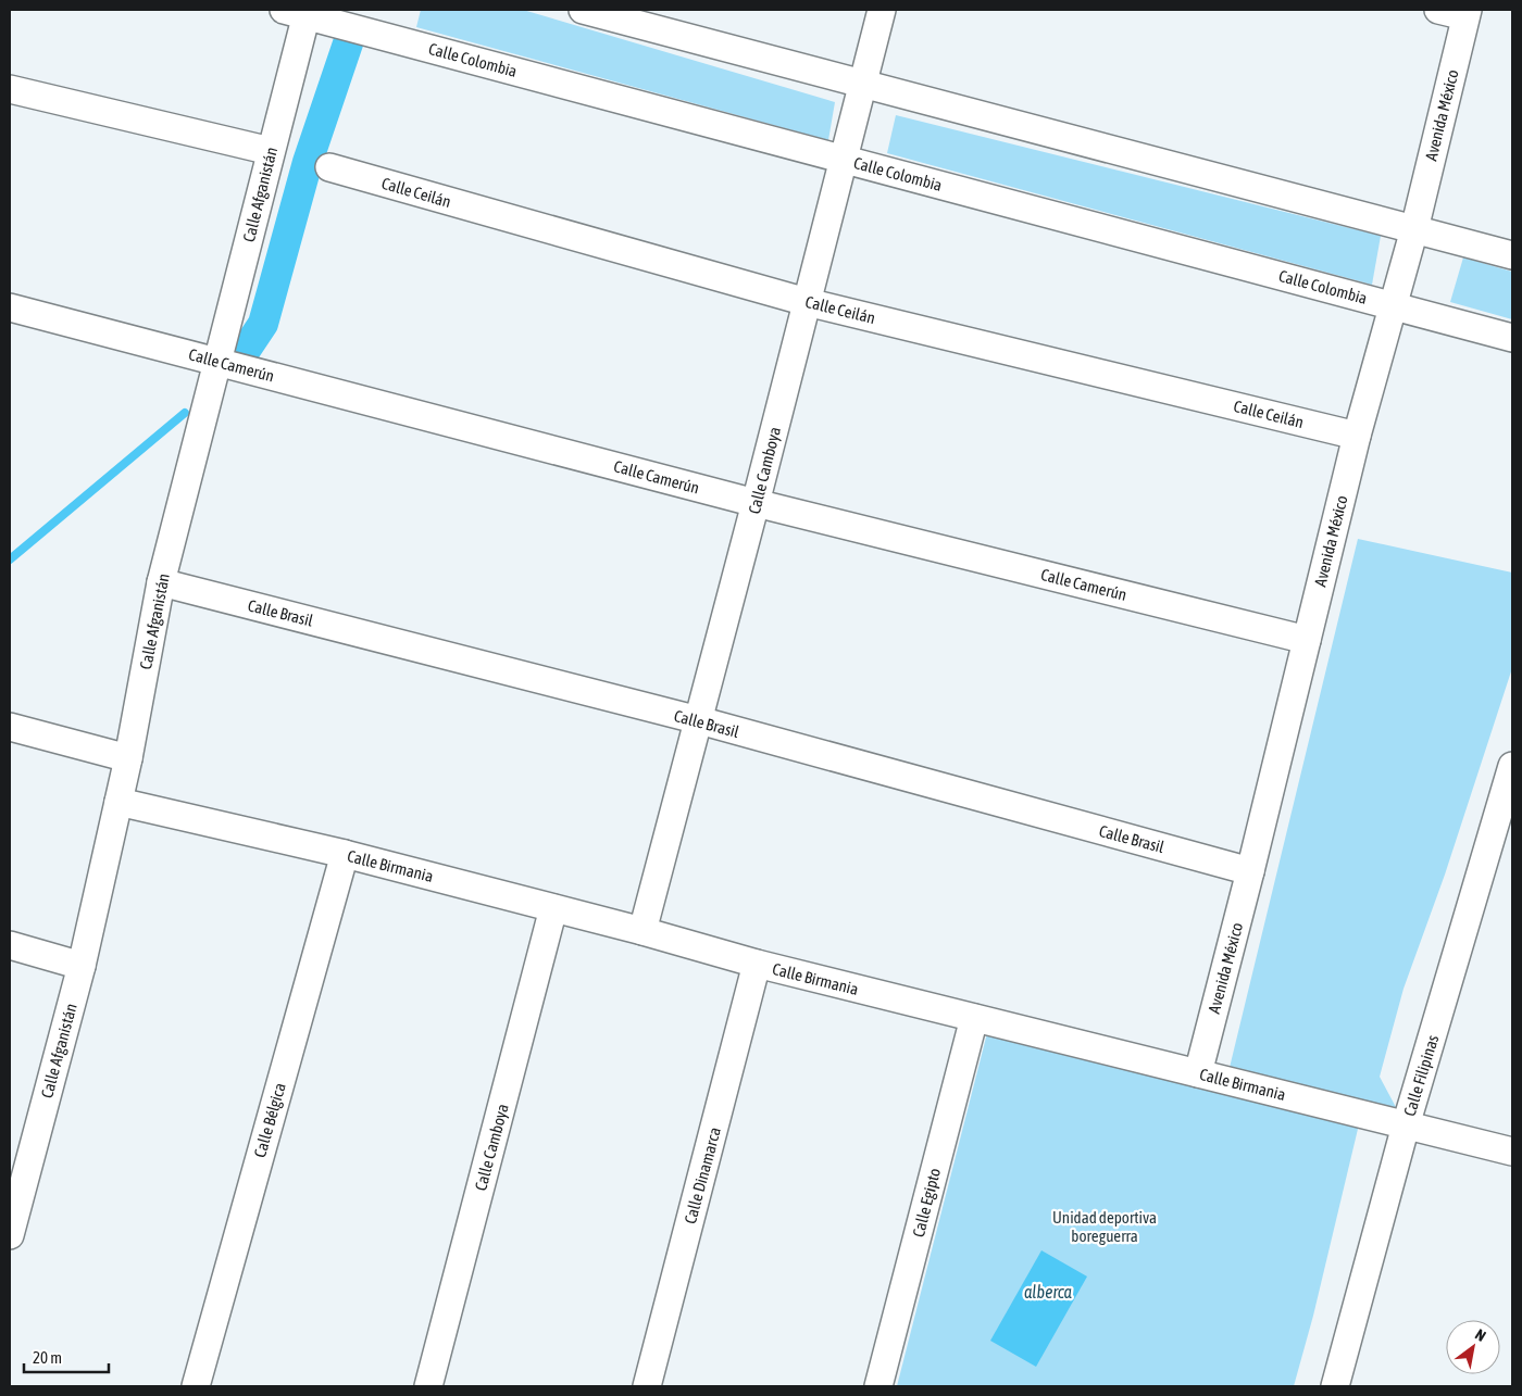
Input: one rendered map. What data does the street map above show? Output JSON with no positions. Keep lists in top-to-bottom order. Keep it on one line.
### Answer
{"streets":{"street":["Calle Colombia","Avenida México","Calle Ceilán","Calle Afganistán","Calle Camerún","Calle Camboya","Calle Brasil","Calle Birmania","Calle Filipinas","Calle Bélgica","Calle Dinamarca","Calle Egipto"]},"crossings":[["Calle Colombia","Avenida México"],["Calle Colombia","Calle Afganistán"],["Calle Colombia","Calle Camboya"],["Avenida México","Calle Ceilán"],["Avenida México","Calle Camerún"],["Avenida México","Calle Brasil"],["Avenida México","Calle Birmania"],["Calle Ceilán","Calle Camboya"],["Calle Afganistán","Calle Camerún"],["Calle Afganistán","Calle Brasil"],["Calle Afganistán","Calle Birmania"],["Calle Camerún","Calle Camboya"],["Calle Camboya","Calle Brasil"],["Calle Camboya","Calle Birmania"],["Calle Birmania","Calle Filipinas"],["Calle Birmania","Calle Bélgica"],["Calle Birmania","Calle Dinamarca"],["Calle Birmania","Calle Egipto"]],"water":["alberca"],"parks":["Unidad deportiva boreguerra"],"scale_bar":"20 m","north":"top right"}
